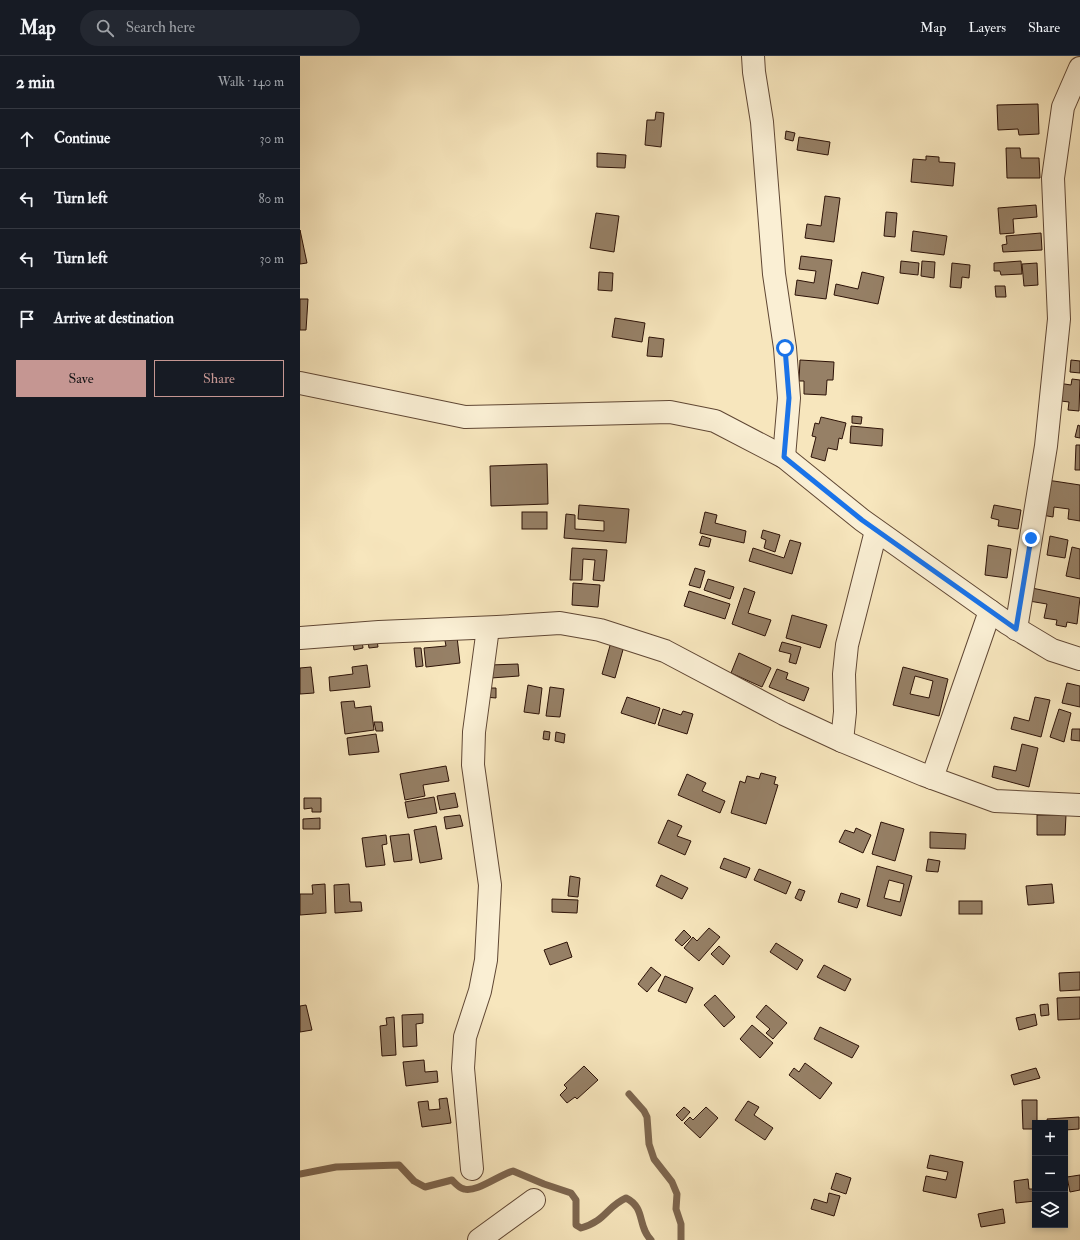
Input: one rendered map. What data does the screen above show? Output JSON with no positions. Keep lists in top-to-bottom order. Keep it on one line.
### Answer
{"page":{"header":"Map","search":"Search here","nav":["Map","Layers","Share"],"heading":["2 min","Walk · 140 m"],"list":[["Continue","30 m"],["Turn left","80 m"],["Turn left","30 m"],"Arrive at destination"],"buttons":["Save","Share"],"map_buttons":["+","−"]}}
